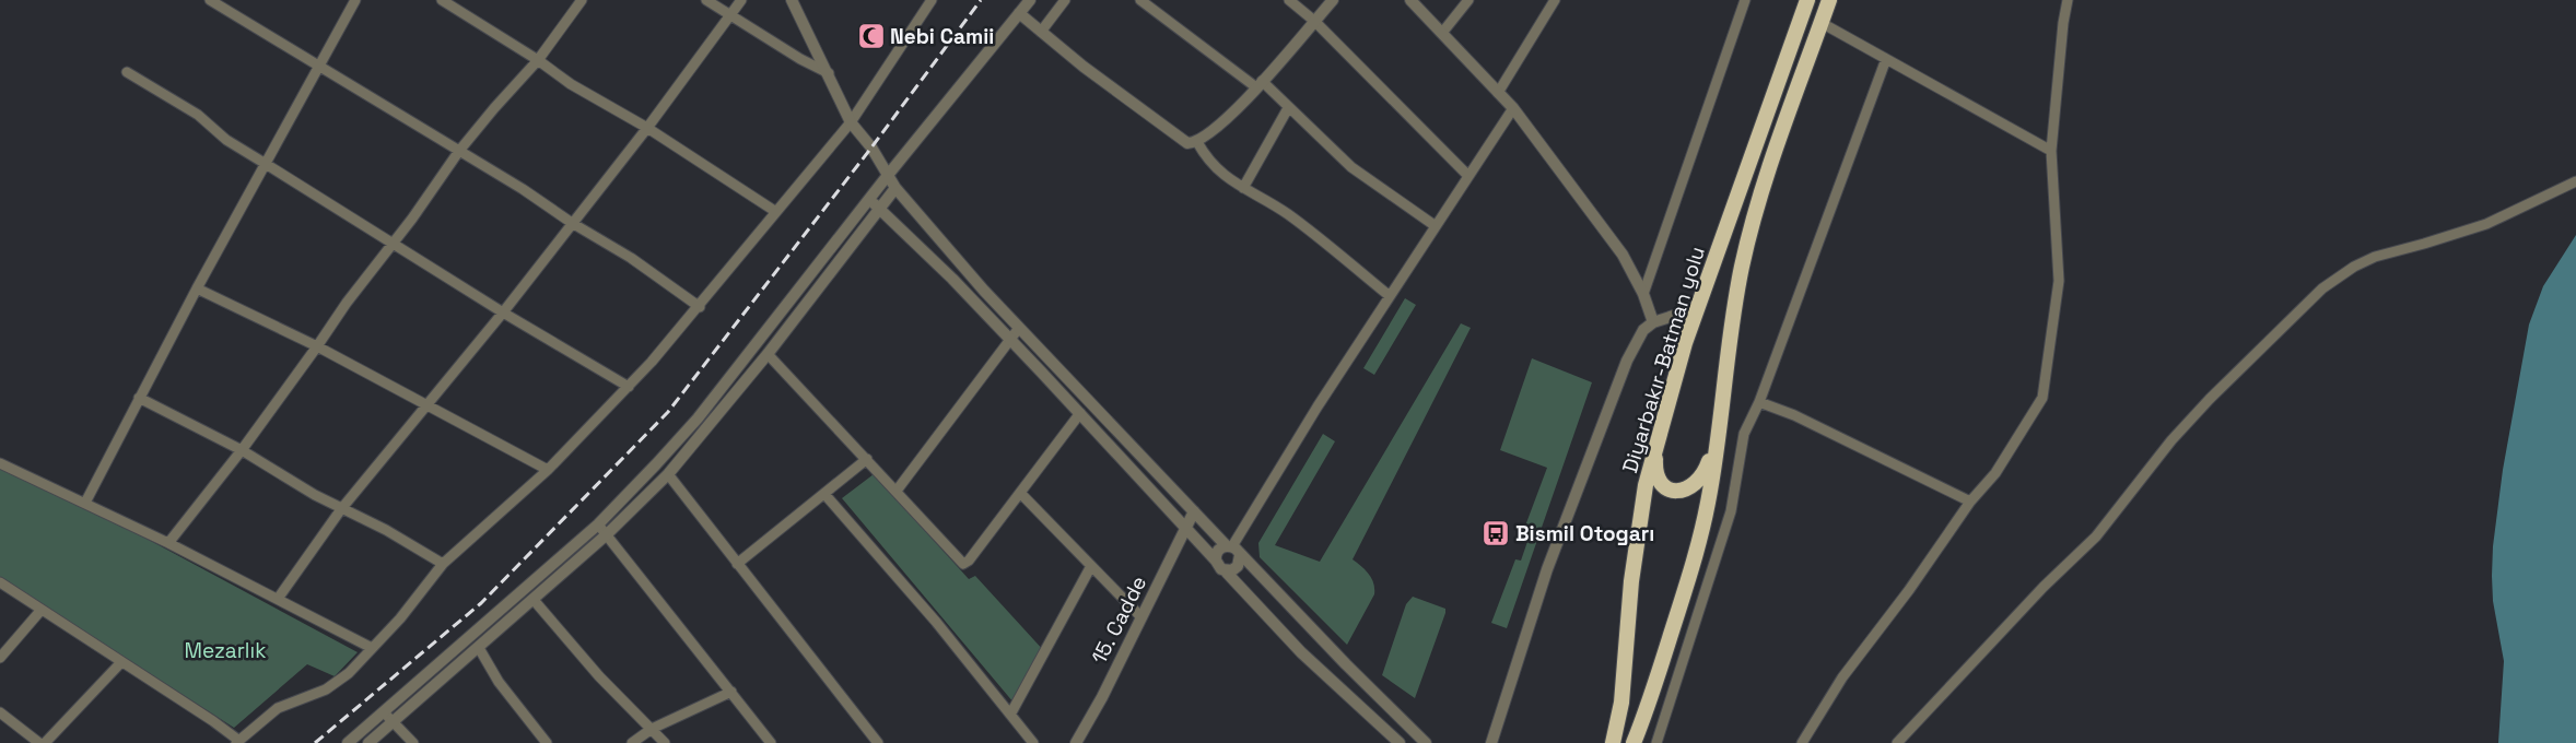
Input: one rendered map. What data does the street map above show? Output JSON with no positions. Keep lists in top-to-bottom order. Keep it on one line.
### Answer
{"streets":{"highway":["Diyarbakır-Batman yolu"],"street":["15. Cadde"]},"parks":["Mezarlık"],"places":{"mosque":["Nebi Camii"],"bus stop":["Bismil Otogarı"]}}
